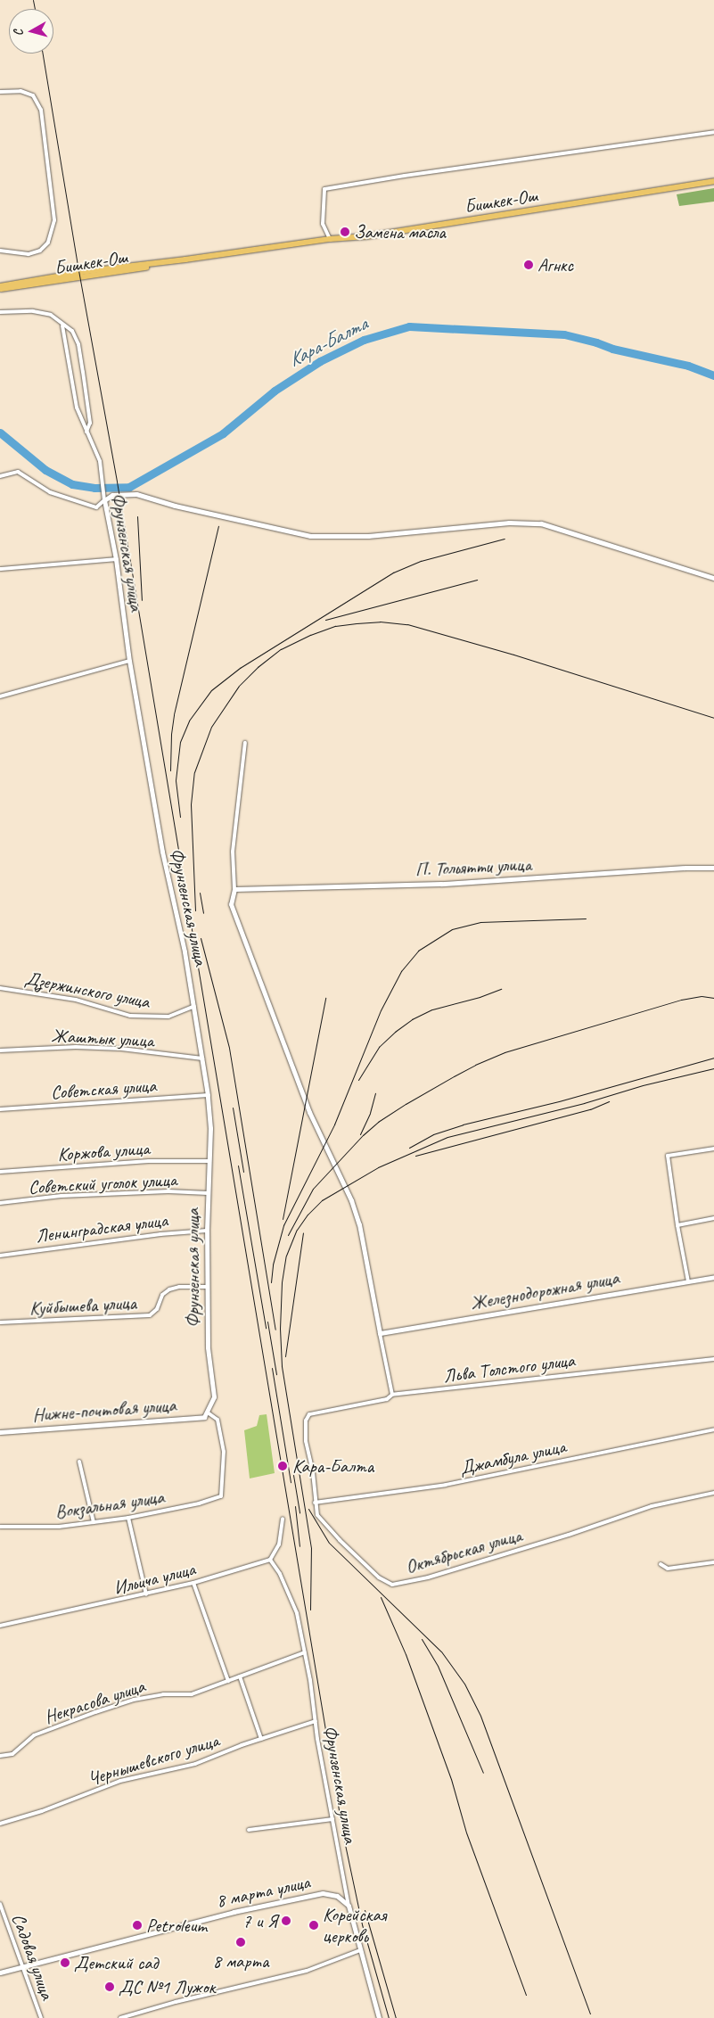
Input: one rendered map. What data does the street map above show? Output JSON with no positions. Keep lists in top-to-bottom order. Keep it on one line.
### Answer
{"streets":{"highway":["Бишкек-Ош"],"street":["Фрунзенская улица","П. Тольятти улица","Дзержинского улица","Жаштык улица","Советская улица","Коржова улица","Советский уголок улица","Ленинградская улица","Железнодорожная улица","Куйбышева улица","Льва Толстого улица","Нижне-почтовая улица","Джамбула улица","Вокзальная улица","Октябрьская улица","Ильича улица","Некрасова улица","Чернышевского улица","8 марта улица","Садовая улица"]},"crossings":[["Фрунзенская улица","Дзержинского улица"],["Фрунзенская улица","Жаштык улица"],["Фрунзенская улица","Советская улица"],["Фрунзенская улица","Коржова улица"],["Фрунзенская улица","Советский уголок улица"],["Фрунзенская улица","Ленинградская улица"],["Фрунзенская улица","Куйбышева улица"],["Фрунзенская улица","Нижне-почтовая улица"],["Фрунзенская улица","Вокзальная улица"],["Фрунзенская улица","Ильича улица"],["Фрунзенская улица","Некрасова улица"],["Фрунзенская улица","Чернышевского улица"],["Фрунзенская улица","8 марта улица"],["Льва Толстого улица","Октябрьская улица"],["Нижне-почтовая улица","Вокзальная улица"],["Джамбула улица","Октябрьская улица"],["8 марта улица","Садовая улица"]],"water":["Кара-Балта"],"places":["Замена масла","Агнкс","Кара-Балта","7 и Я","Petroleum","Корейская церковь","8 марта","Детский сад","ДС №1 Лужок"],"north":"left"}
